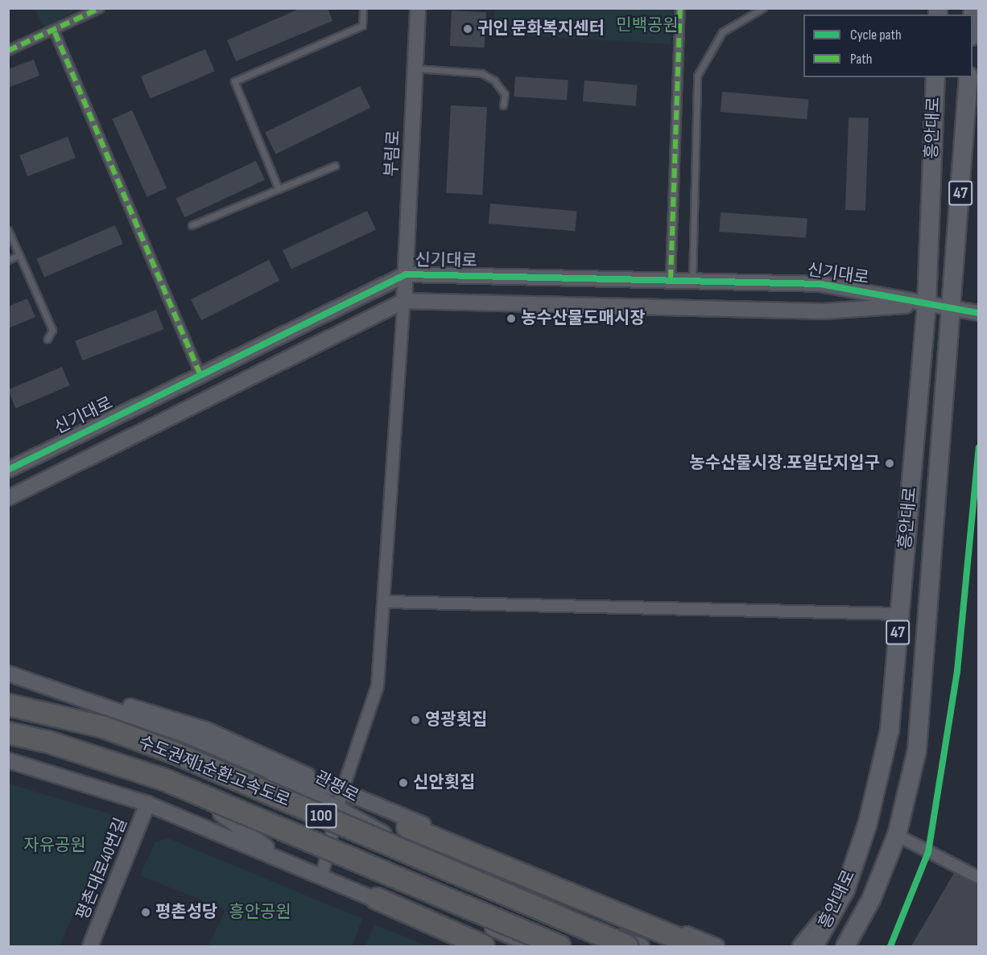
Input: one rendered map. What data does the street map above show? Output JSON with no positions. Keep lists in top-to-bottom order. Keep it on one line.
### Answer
{"streets":{"highway":["수도권제1순환고속도로","100"],"main road":["흥안대로","47"],"street":["부림로","신기대로","관평로","평촌대로40번길"]},"crossings":[["흥안대로","신기대로"],["부림로","신기대로"]],"parks":["민백공원","자유공원","흥안공원"],"places":["귀인 문화복지센터","농수산물도매시장","농수산물시장.포일단지입구","영광횟집","신안횟집","평촌성당"],"legend":["Cycle path","Path"]}
